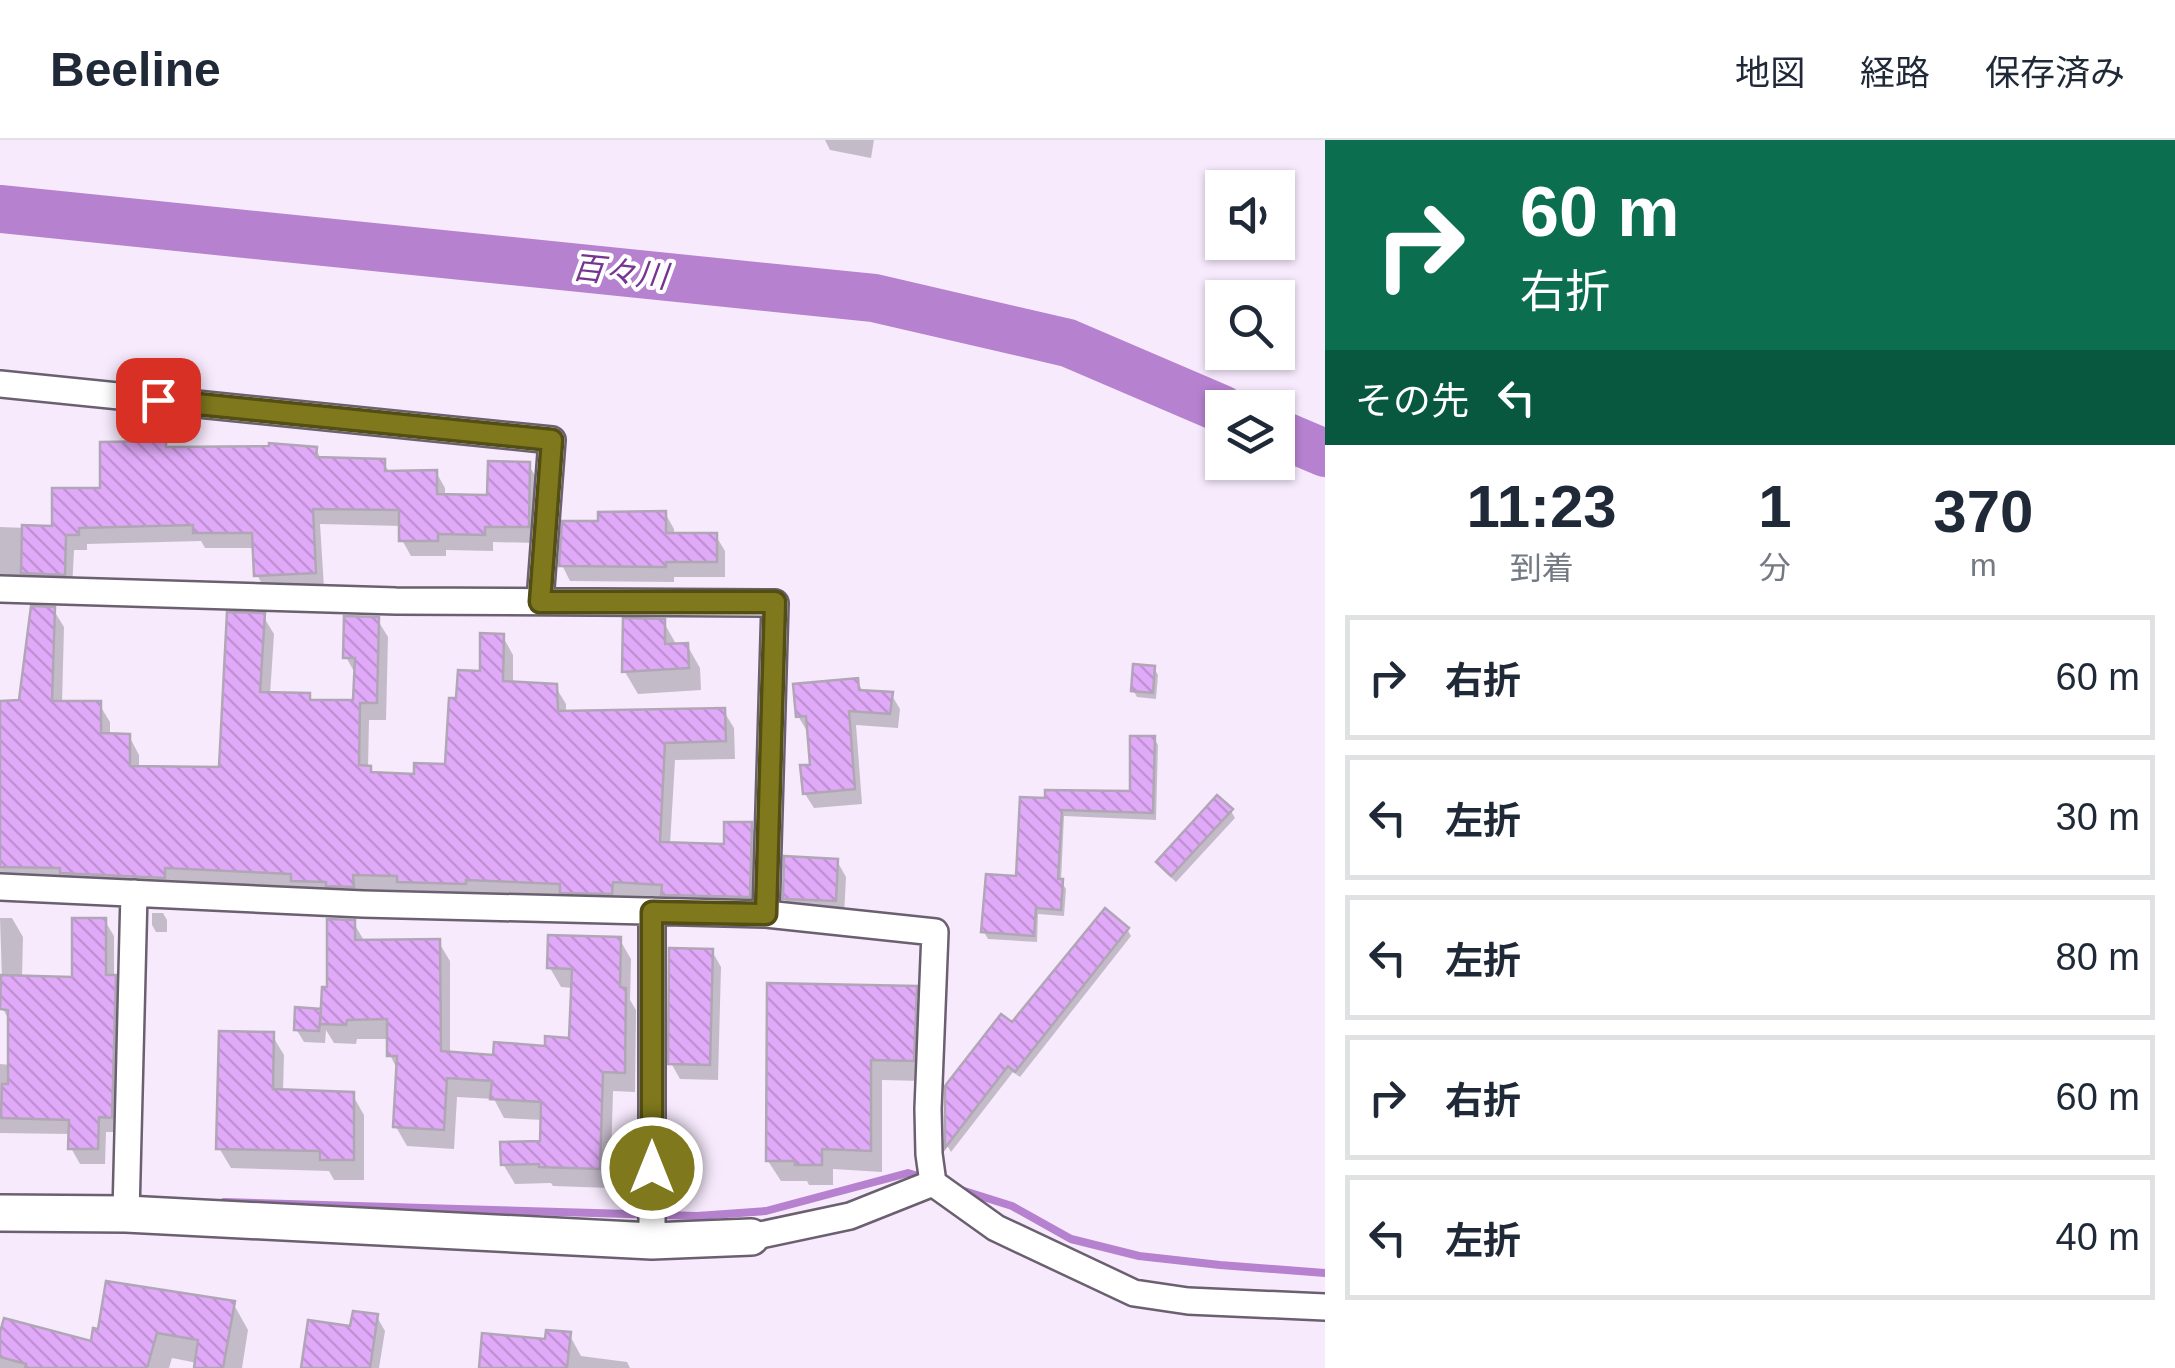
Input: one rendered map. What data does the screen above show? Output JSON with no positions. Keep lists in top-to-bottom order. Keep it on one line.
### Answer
{"water":["百々川"],"page":{"header":"Beeline","nav":["地図","経路","保存済み"],"turn":["60 m","右折"],"then":"その先","eta":["11:23","到着","1","分","370","m"],"list":[{"name":"右折","value":"60 m"},{"name":"左折","value":"30 m"},{"name":"左折","value":"80 m"},{"name":"右折","value":"60 m"},{"name":"左折","value":"40 m"}]}}
